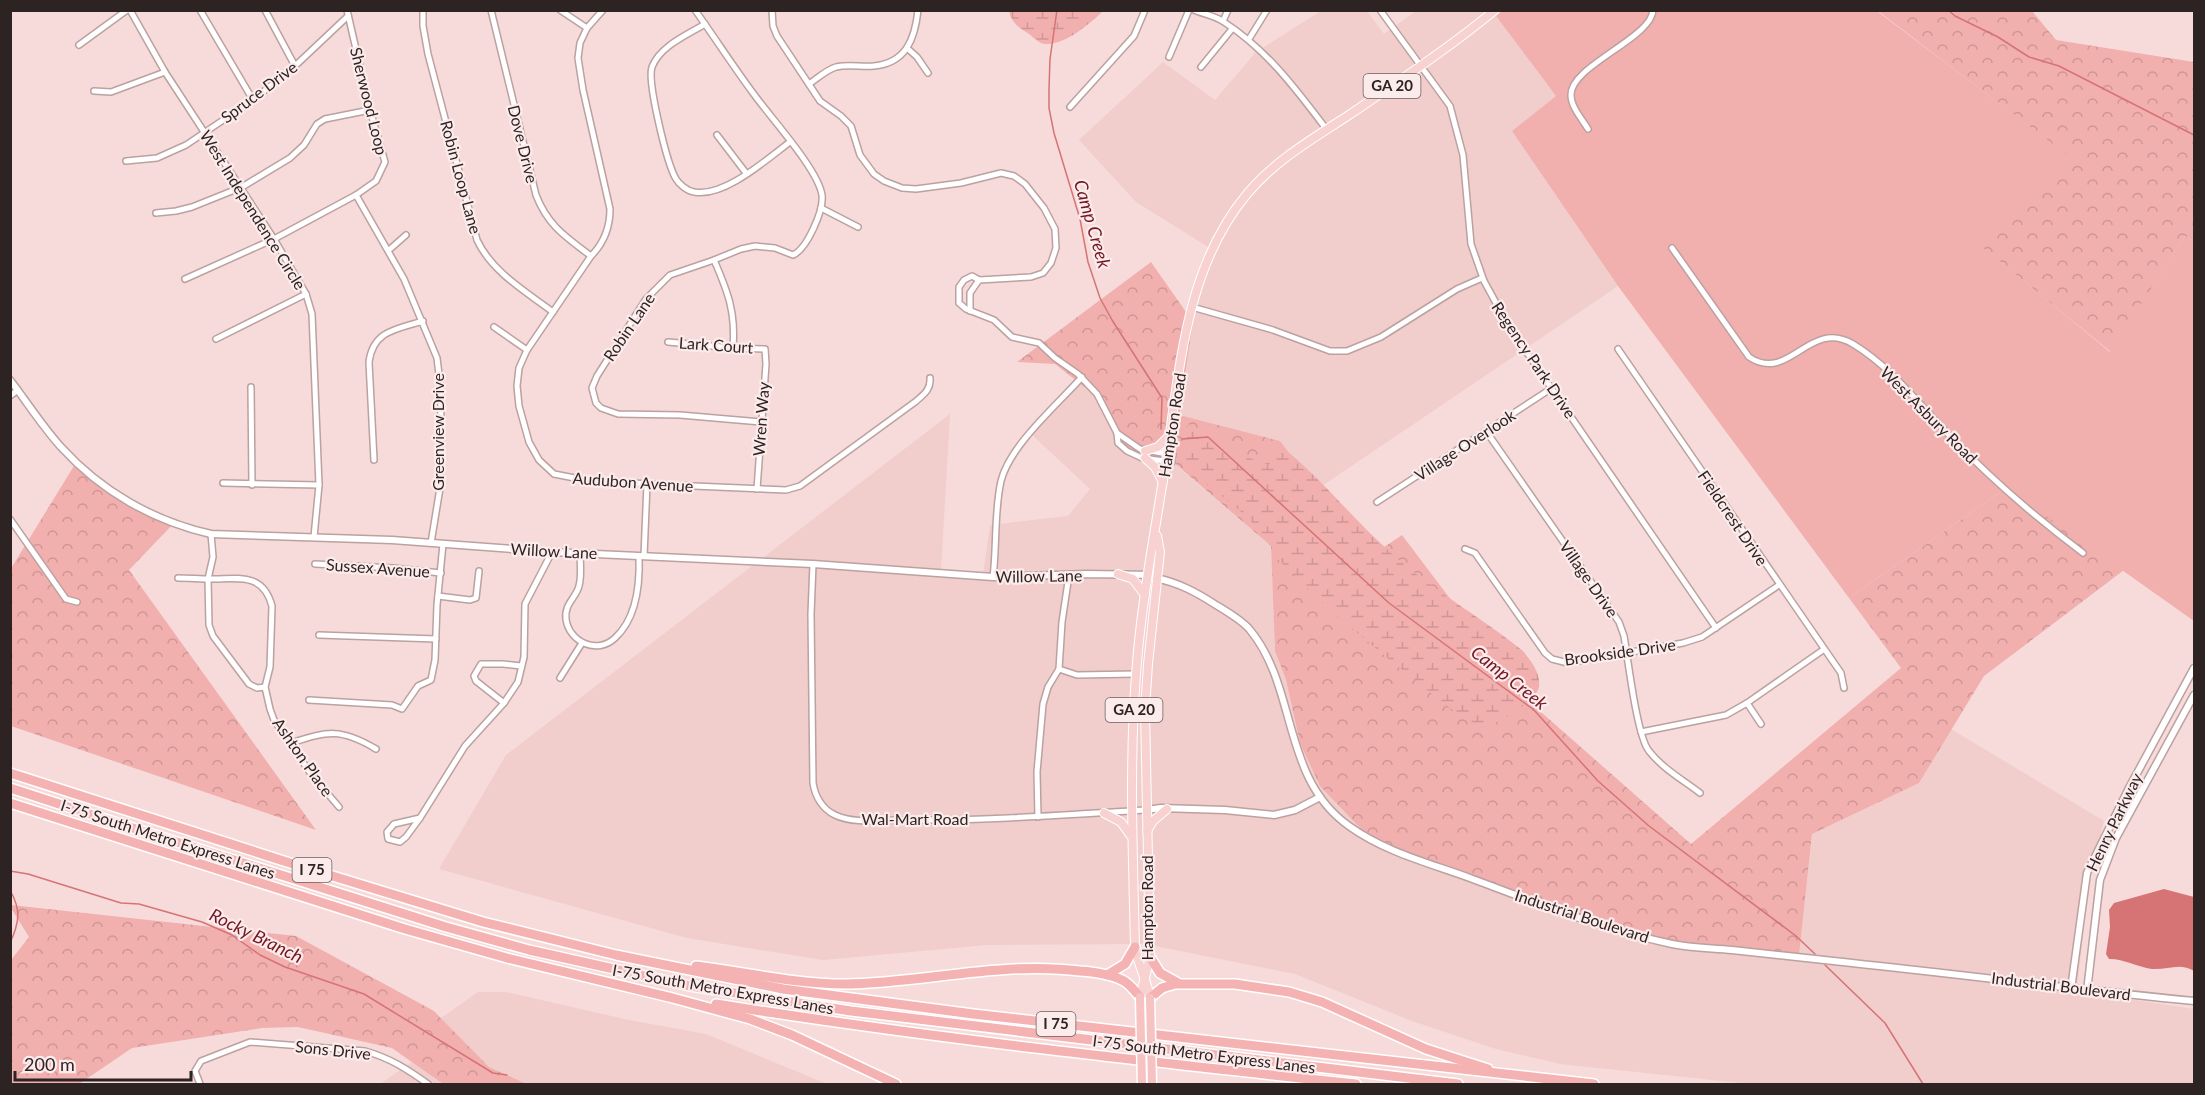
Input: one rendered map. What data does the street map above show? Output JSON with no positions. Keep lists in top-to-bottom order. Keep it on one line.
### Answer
{"streets":{"highway":["GA 20","Hampton Road","I-75 South Metro Express Lanes","I 75"],"street":["Spruce Drive","Sherwood Loop","Dove Drive","Robin Loop Lane","West Independence Circle","Robin Lane","Lark Court","Regency Park Drive","West Asbury Road","Wren Way","Greenview Drive","Village Overlook","Audubon Avenue","Fieldcrest Drive","Willow Lane","Sussex Avenue","Village Drive","Brookside Drive","Ashton Place","Wal-Mart Road","Henry Parkway","Industrial Boulevard","Sons Drive"]},"crossings":[["Spruce Drive","Sherwood Loop"],["Spruce Drive","West Independence Circle"],["Sherwood Loop","West Independence Circle"],["Sherwood Loop","Greenview Drive"],["Dove Drive","Audubon Avenue"],["Robin Loop Lane","Audubon Avenue"],["West Independence Circle","Willow Lane"],["Robin Lane","Wren Way"],["Lark Court","Wren Way"],["Regency Park Drive","Hampton Road"],["Regency Park Drive","Village Overlook"],["Regency Park Drive","Brookside Drive"],["Wren Way","Audubon Avenue"],["Hampton Road","Willow Lane"],["Hampton Road","Wal-Mart Road"],["Hampton Road","Industrial Boulevard"],["Greenview Drive","Willow Lane"],["Village Overlook","Village Drive"],["Fieldcrest Drive","Brookside Drive"],["Willow Lane","Wal-Mart Road"],["Willow Lane","Industrial Boulevard"],["Village Drive","Brookside Drive"],["Henry Parkway","Industrial Boulevard"]],"water":["Camp Creek","Rocky Branch"],"scale_bar":"200 m"}
